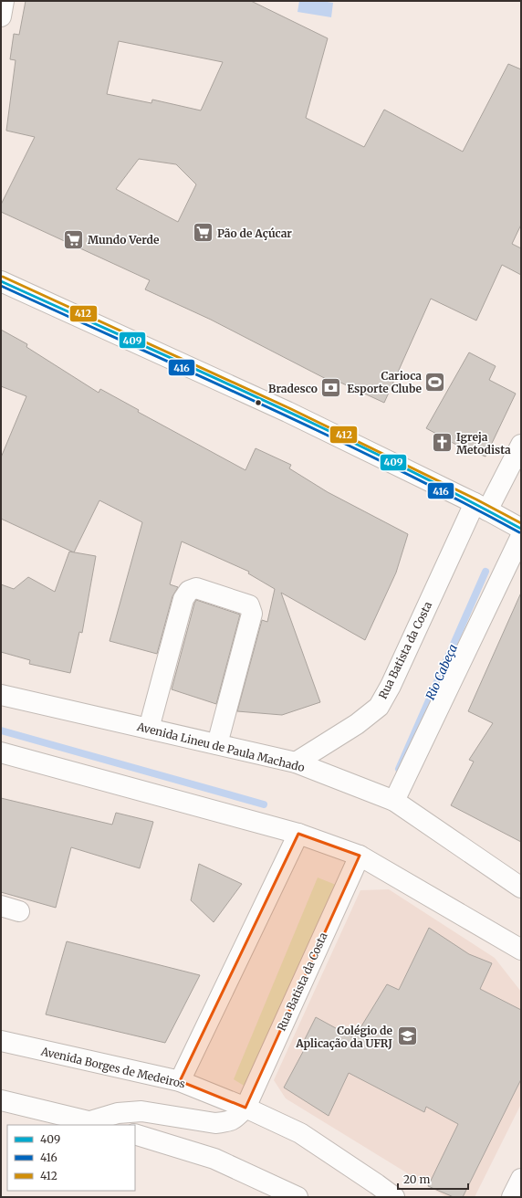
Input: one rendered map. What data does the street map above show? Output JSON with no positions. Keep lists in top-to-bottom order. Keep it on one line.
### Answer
{"streets":{"main road":["Rua Batista da Costa","Avenida Lineu de Paula Machado","Avenida Borges de Medeiros"]},"crossings":[["Rua Batista da Costa","Avenida Lineu de Paula Machado"],["Rua Batista da Costa","Avenida Borges de Medeiros"]],"water":["Rio Cabeça"],"places":{"supermarket":["Pão de Açúcar","Mundo Verde"],"sports":["Carioca Esporte Clube"],"bank":["Bradesco"],"church":["Igreja Metodista"],"school or university":["Colégio de Aplicação da UFRJ"]},"lines":["transit line 412","transit line 409","transit line 416"],"legend":["409","416","412"],"scale_bar":"20 m"}
